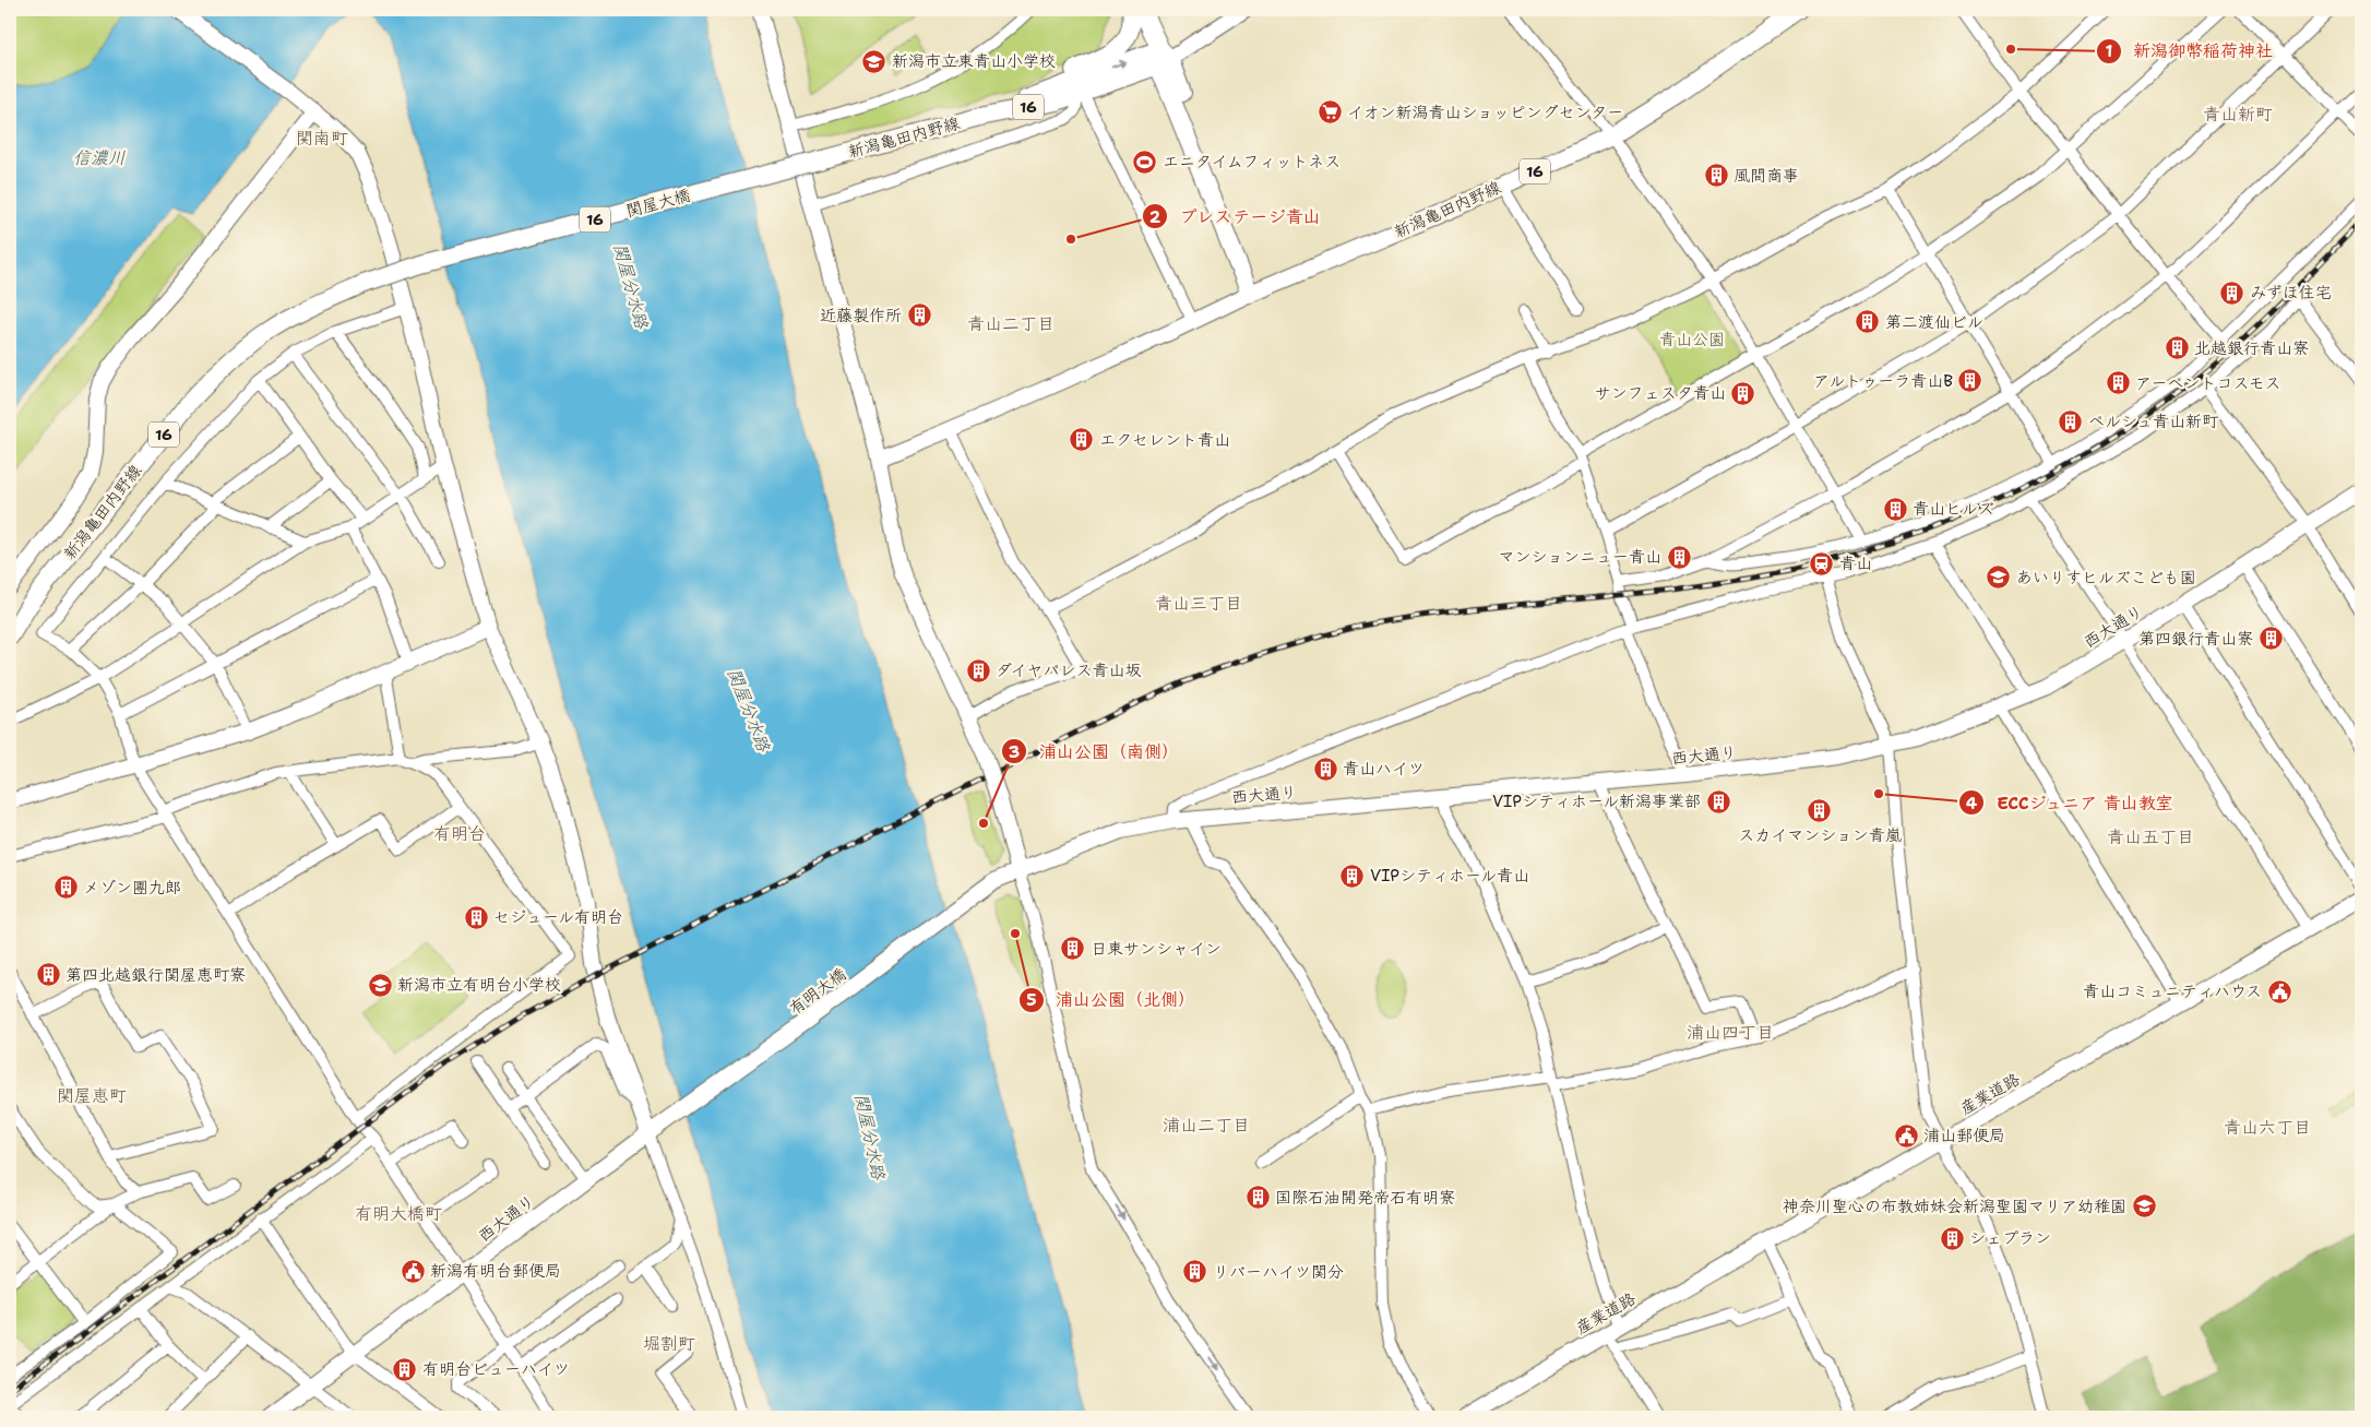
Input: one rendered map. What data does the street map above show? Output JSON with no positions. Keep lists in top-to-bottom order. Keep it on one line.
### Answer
{"streets":{"main road":["16","新潟亀田内野線","関屋大橋"],"street":["西大通り","有明大橋","産業道路"]},"crossings":[["新潟亀田内野線","関屋大橋"],["西大通り","有明大橋"]],"districts":["青山新町","関南町","青山二丁目","青山三丁目","有明台","青山五丁目","浦山四丁目","関屋恵町","浦山二丁目","青山六丁目","有明大橋町","堀割町"],"water":["信濃川","関屋分水路"],"parks":["青山公園"],"places":{"other":["新潟御幣稲荷神社","プレステージ青山","ECCジュニア 青山教室","浦山公園（南側）","浦山公園（北側）"],"school or university":["新潟市立東青山小学校","あいりすヒルズこども園","新潟市立有明台小学校","神奈川聖心の布教姉妹会新潟聖園マリア幼稚園"],"supermarket":["イオン新潟青山ショッピングセンター"],"sports":["エニタイムフィットネス"],"building":["風間商事","みずほ住宅","近藤製作所","第二渡仙ビル","北越銀行青山寮","アルトゥーラ青山B","アーベントコスモス","サンフェスタ青山","ペルシュ青山新町","エクセレント青山","青山ヒルズ","マンションニュー青山","第四銀行青山寮","ダイヤパレス青山坂","青山ハイツ","VIPシティホール新潟事業部","スカイマンション青嵐","VIPシティホール青山","メゾン團九郎","セジュール有明台","日東サンシャイン","第四北越銀行関屋恵町寮","国際石油開発帝石有明寮","シェプラン","リバーハイツ関分","有明台ビューハイツ"],"station":["青山"],"public building":["青山コミュニティハウス","浦山郵便局","新潟有明台郵便局"]}}
